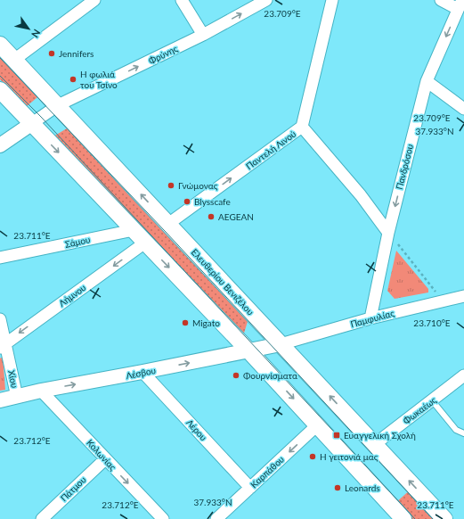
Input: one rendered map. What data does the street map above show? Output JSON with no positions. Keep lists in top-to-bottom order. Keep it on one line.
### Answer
{"streets":{"main road":["Ελευθερίου Βενιζέλου"],"street":["Φρύνης","Παντελή Λινού","Πανδρόσου","Σάμου","Λήμνου","Παμφυλίας","Λέσβου","Χίου","Φωκαέως","Λέρου","Κολωνίας","Καρπάθου","Πάτμου"]},"crossings":[["Φρύνης","Ελευθερίου Βενιζέλου"],["Παντελή Λινού","Ελευθερίου Βενιζέλου"],["Πανδρόσου","Παμφυλίας"],["Ελευθερίου Βενιζέλου","Παμφυλίας"],["Ελευθερίου Βενιζέλου","Λέσβου"],["Ελευθερίου Βενιζέλου","Φωκαέως"],["Λήμνου","Χίου"],["Παμφυλίας","Λέσβου"],["Λέσβου","Χίου"],["Λέσβου","Λέρου"],["Λέσβου","Κολωνίας"],["Λέρου","Καρπάθου"],["Κολωνίας","Πάτμου"]],"one_way":["Παντελή Λινού","Πανδρόσου","Λήμνου","Λέσβου","Κολωνίας","Καρπάθου"],"places":{"other":["Jennifers","Η φωλιά του Τσίνο","Γνώμονας","Blysscafe","AEGEAN","Migato","Φουρνίσματα","Η γειτονιά μας","Leonards"],"transit":["Ευαγγελική Σχολή"]},"north":"bottom right","coordinates":["23.709°E","37.933°N","23.711°E","23.710°E","23.712°E"]}
